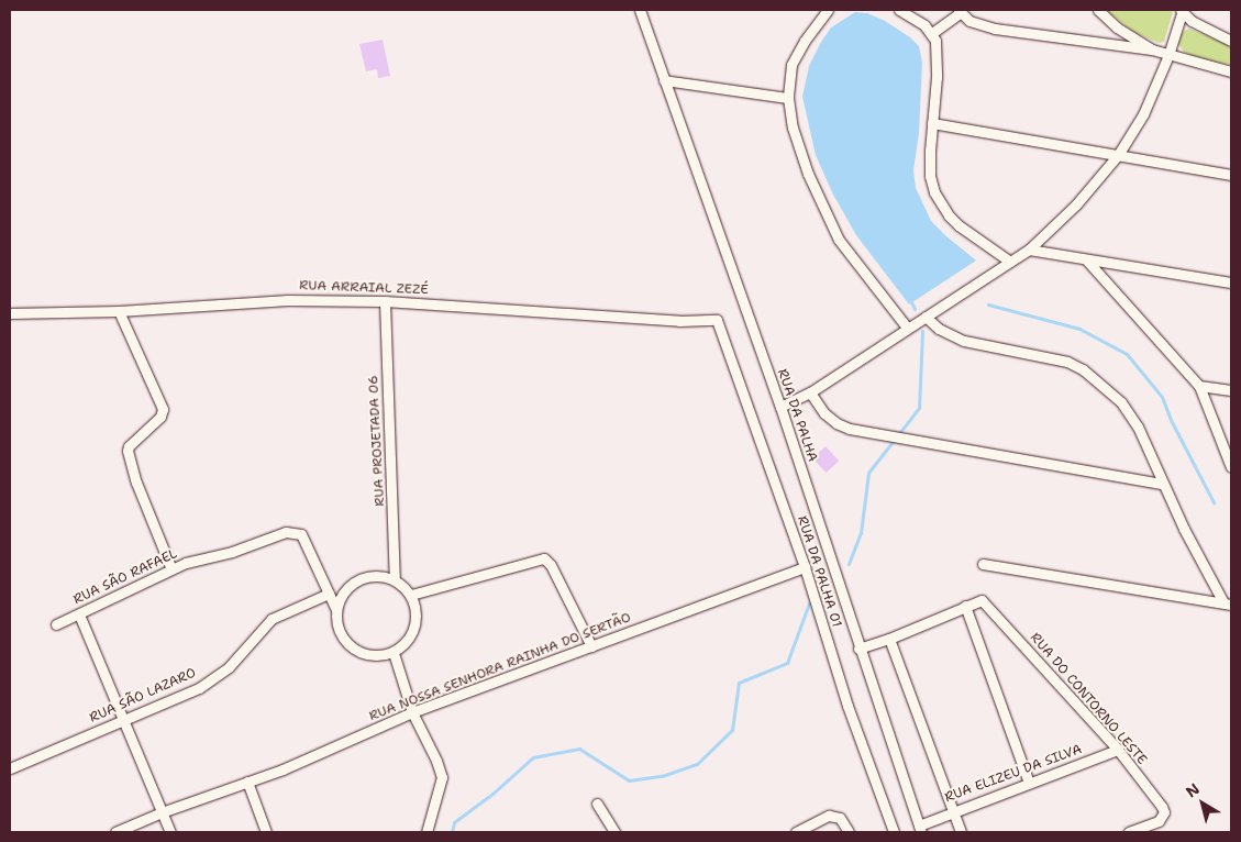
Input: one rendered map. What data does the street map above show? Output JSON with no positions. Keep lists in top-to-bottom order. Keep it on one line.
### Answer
{"streets":{"street":["RUA ARRAIAL ZEZÉ","RUA DA PALHA","RUA PROJETADA 06","RUA DA PALHA 01","RUA SÃO RAFAEL","RUA NOSSA SENHORA RAINHA DO SERTÃO","RUA SÃO LAZARO","RUA DO CONTORNO LESTE","RUA ELIZEU DA SILVA"]},"crossings":[["RUA ARRAIAL ZEZÉ","RUA PROJETADA 06"],["RUA ARRAIAL ZEZÉ","RUA DA PALHA 01"],["RUA DA PALHA","RUA ELIZEU DA SILVA"],["RUA DA PALHA 01","RUA NOSSA SENHORA RAINHA DO SERTÃO"],["RUA SÃO RAFAEL","RUA SÃO LAZARO"],["RUA DO CONTORNO LESTE","RUA ELIZEU DA SILVA"]],"north":"top left"}
